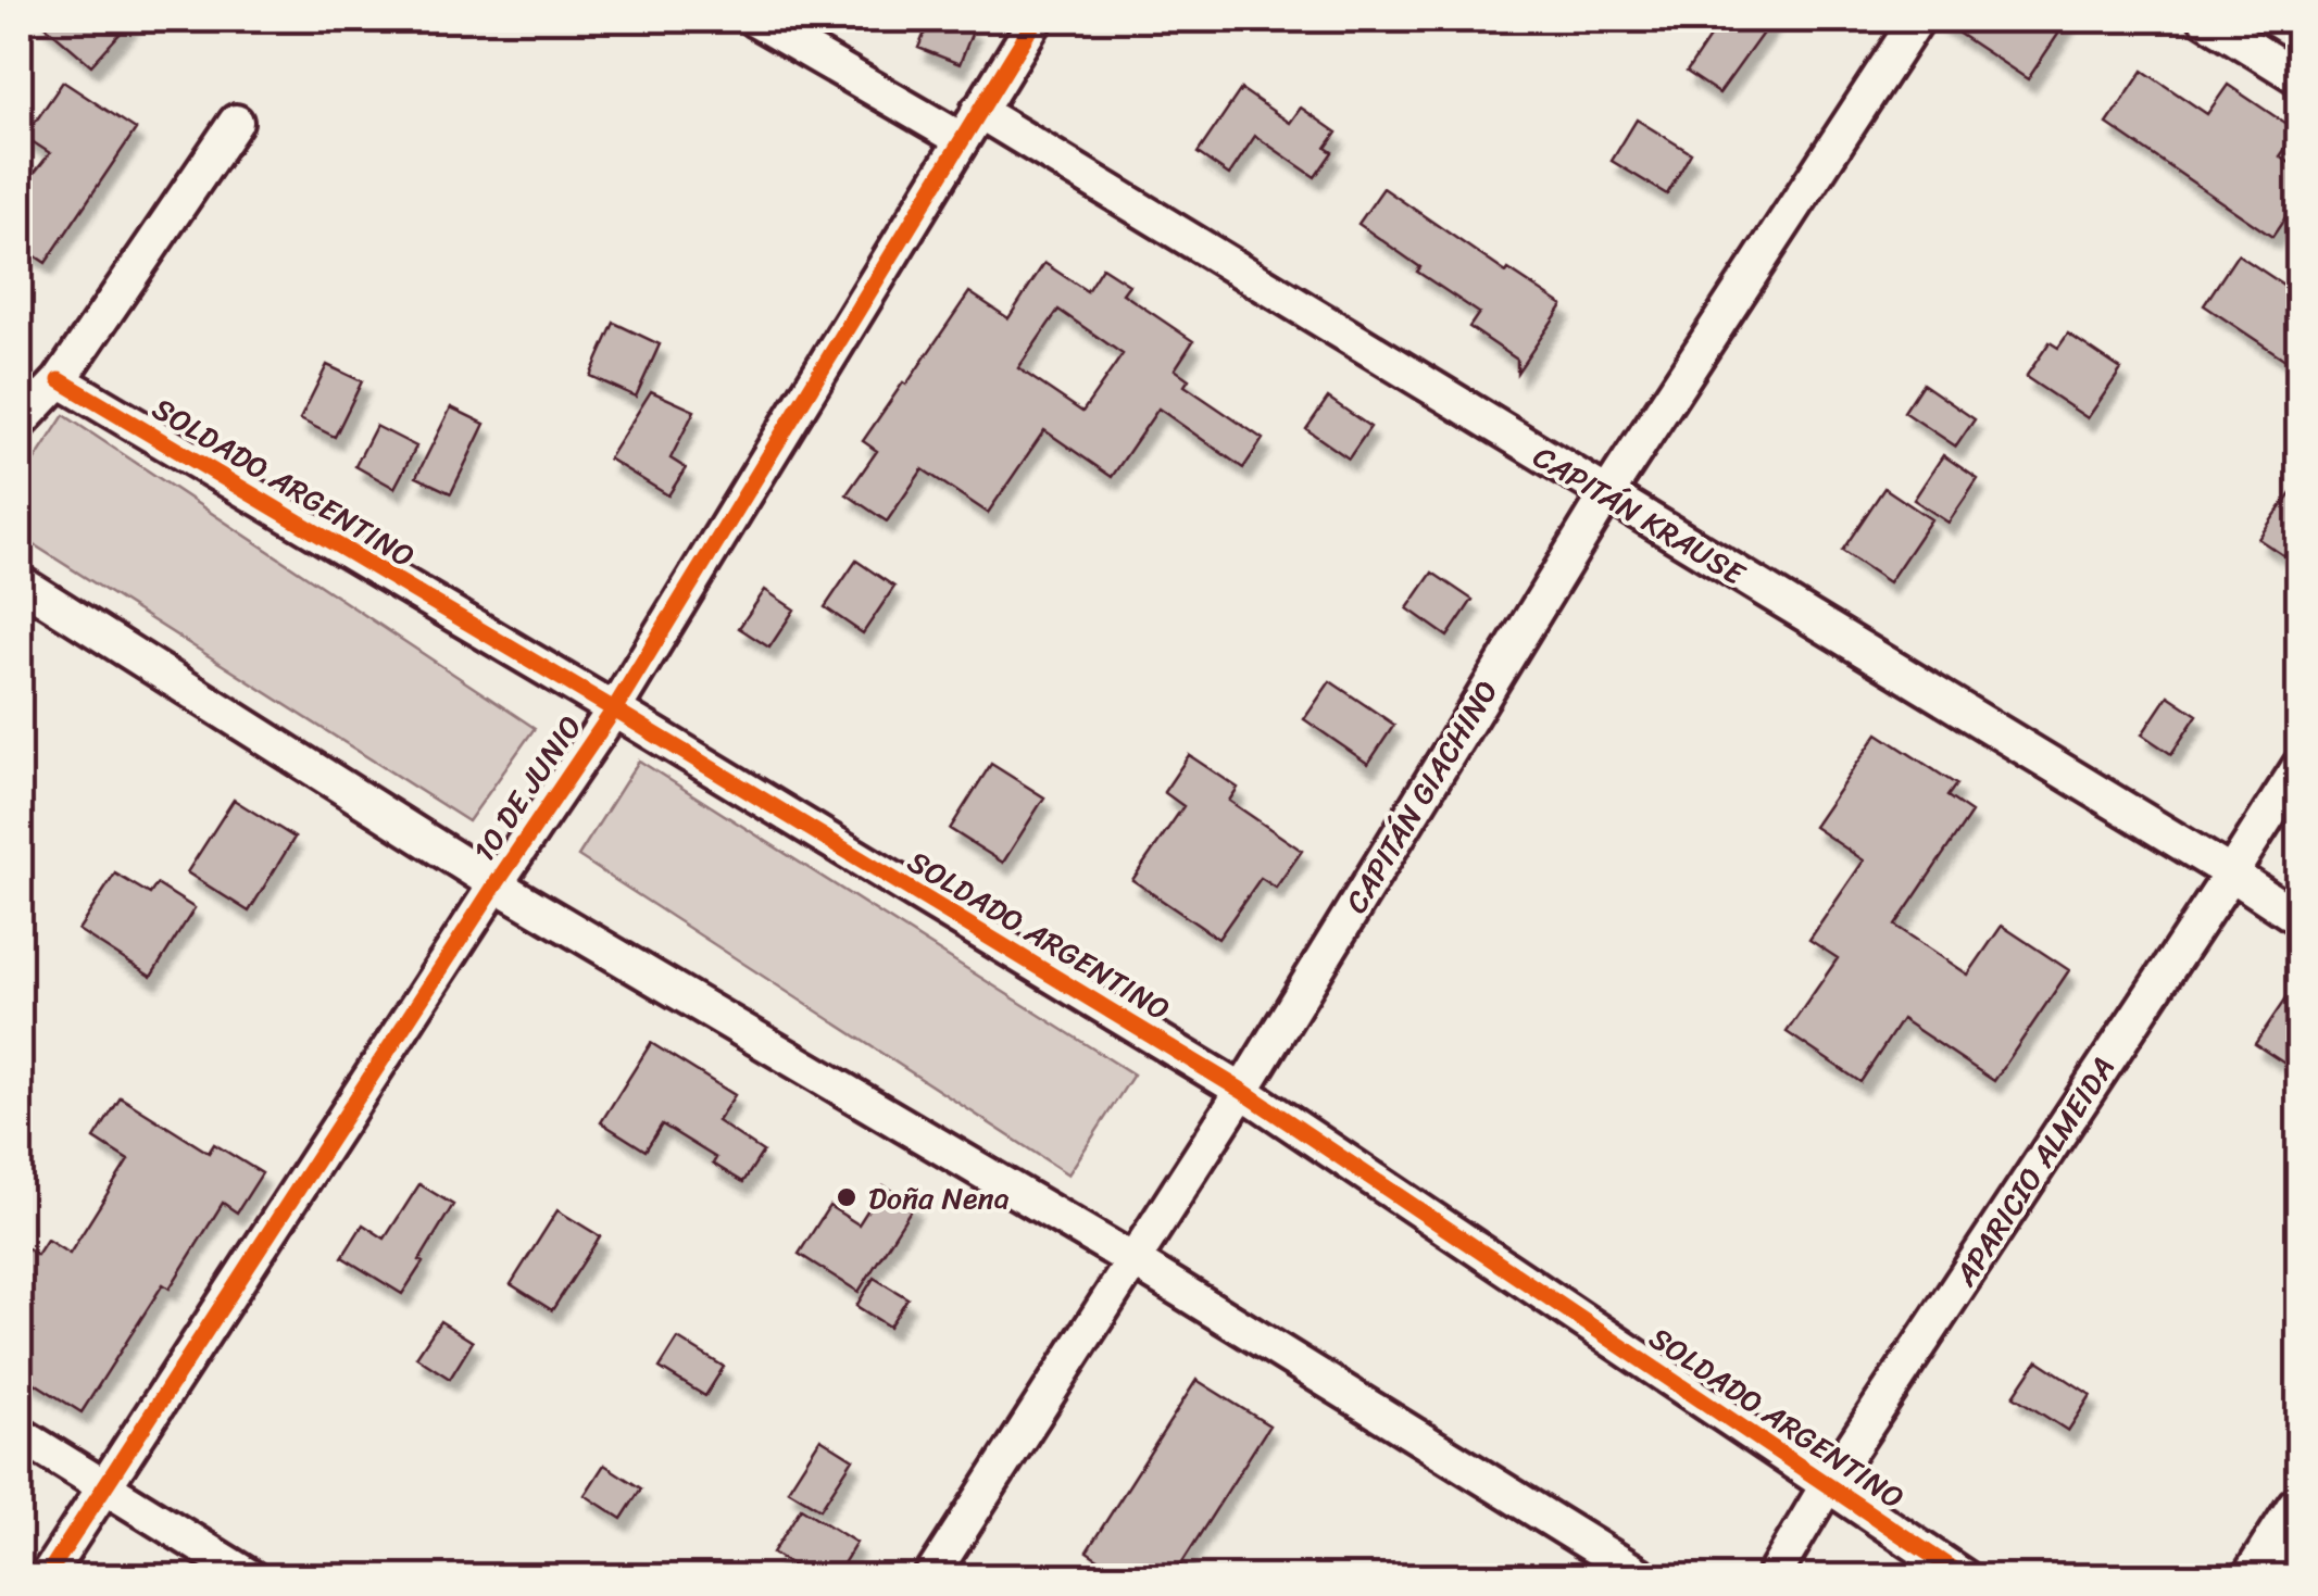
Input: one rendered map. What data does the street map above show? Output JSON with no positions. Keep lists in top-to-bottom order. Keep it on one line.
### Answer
{"streets":{"street":["SOLDADO ARGENTINO","CAPITÁN KRAUSE","10 DE JUNIO","CAPITÁN GIACHINO","APARICIO ALMEIDA"]},"crossings":[["SOLDADO ARGENTINO","10 DE JUNIO"],["SOLDADO ARGENTINO","CAPITÁN GIACHINO"],["SOLDADO ARGENTINO","APARICIO ALMEIDA"],["CAPITÁN KRAUSE","10 DE JUNIO"],["CAPITÁN KRAUSE","CAPITÁN GIACHINO"],["CAPITÁN KRAUSE","APARICIO ALMEIDA"]],"places":["Doña Nena"]}
